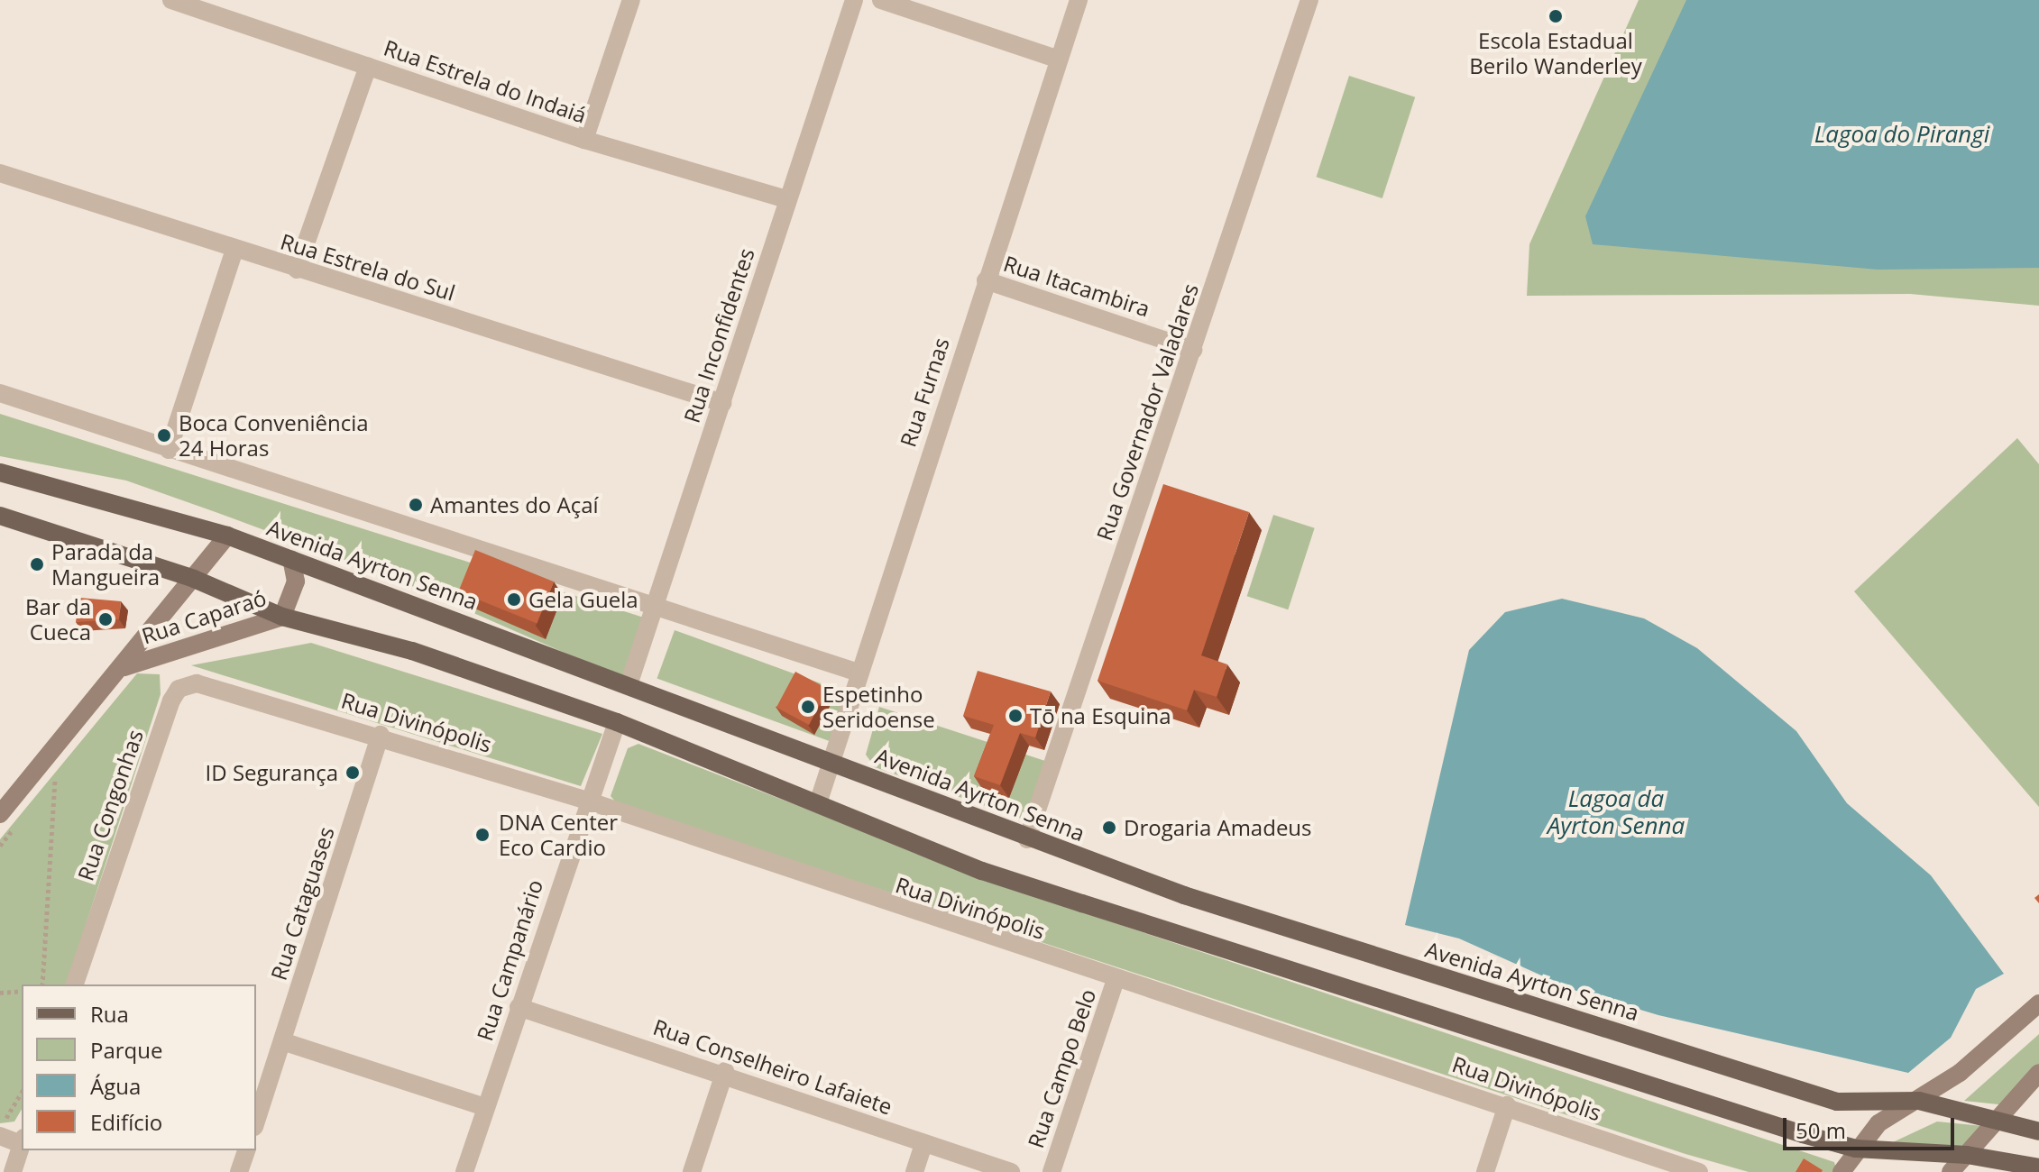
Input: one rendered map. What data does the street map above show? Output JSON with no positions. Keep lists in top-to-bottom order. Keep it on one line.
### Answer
{"streets":{"main road":["Avenida Ayrton Senna","Rua Caparaó"],"street":["Rua Estrela do Indaiá","Rua Estrela do Sul","Rua Itacambira","Rua Inconfidentes","Rua Furnas","Rua Governador Valadares","Rua Divinópolis","Rua Congonhas","Rua Cataguases","Rua Campanário","Rua Conselheiro Lafaiete","Rua Campo Belo"]},"crossings":[["Rua Estrela do Indaiá","Rua Inconfidentes"],["Rua Estrela do Sul","Rua Inconfidentes"],["Rua Itacambira","Rua Furnas"],["Rua Itacambira","Rua Governador Valadares"],["Rua Inconfidentes","Avenida Ayrton Senna"],["Rua Furnas","Avenida Ayrton Senna"],["Rua Governador Valadares","Avenida Ayrton Senna"],["Avenida Ayrton Senna","Rua Caparaó"],["Rua Divinópolis","Rua Congonhas"],["Rua Divinópolis","Rua Cataguases"],["Rua Divinópolis","Rua Campanário"],["Rua Divinópolis","Rua Campo Belo"],["Rua Campanário","Rua Conselheiro Lafaiete"]],"water":["Lagoa do Pirangi","Lagoa da Ayrton Senna"],"places":["Escola Estadual Berilo Wanderley","Boca Conveniência 24 Horas","Amantes do Açaí","Parada da Mangueira","Gela Guela","Bar da Cueca","Espetinho Seridoense","Tō na Esquina","ID Segurança","Drogaria Amadeus","DNA Center Eco Cardio"],"legend":["Rua","Parque","Água","Edifício"],"scale_bar":"50 m"}
